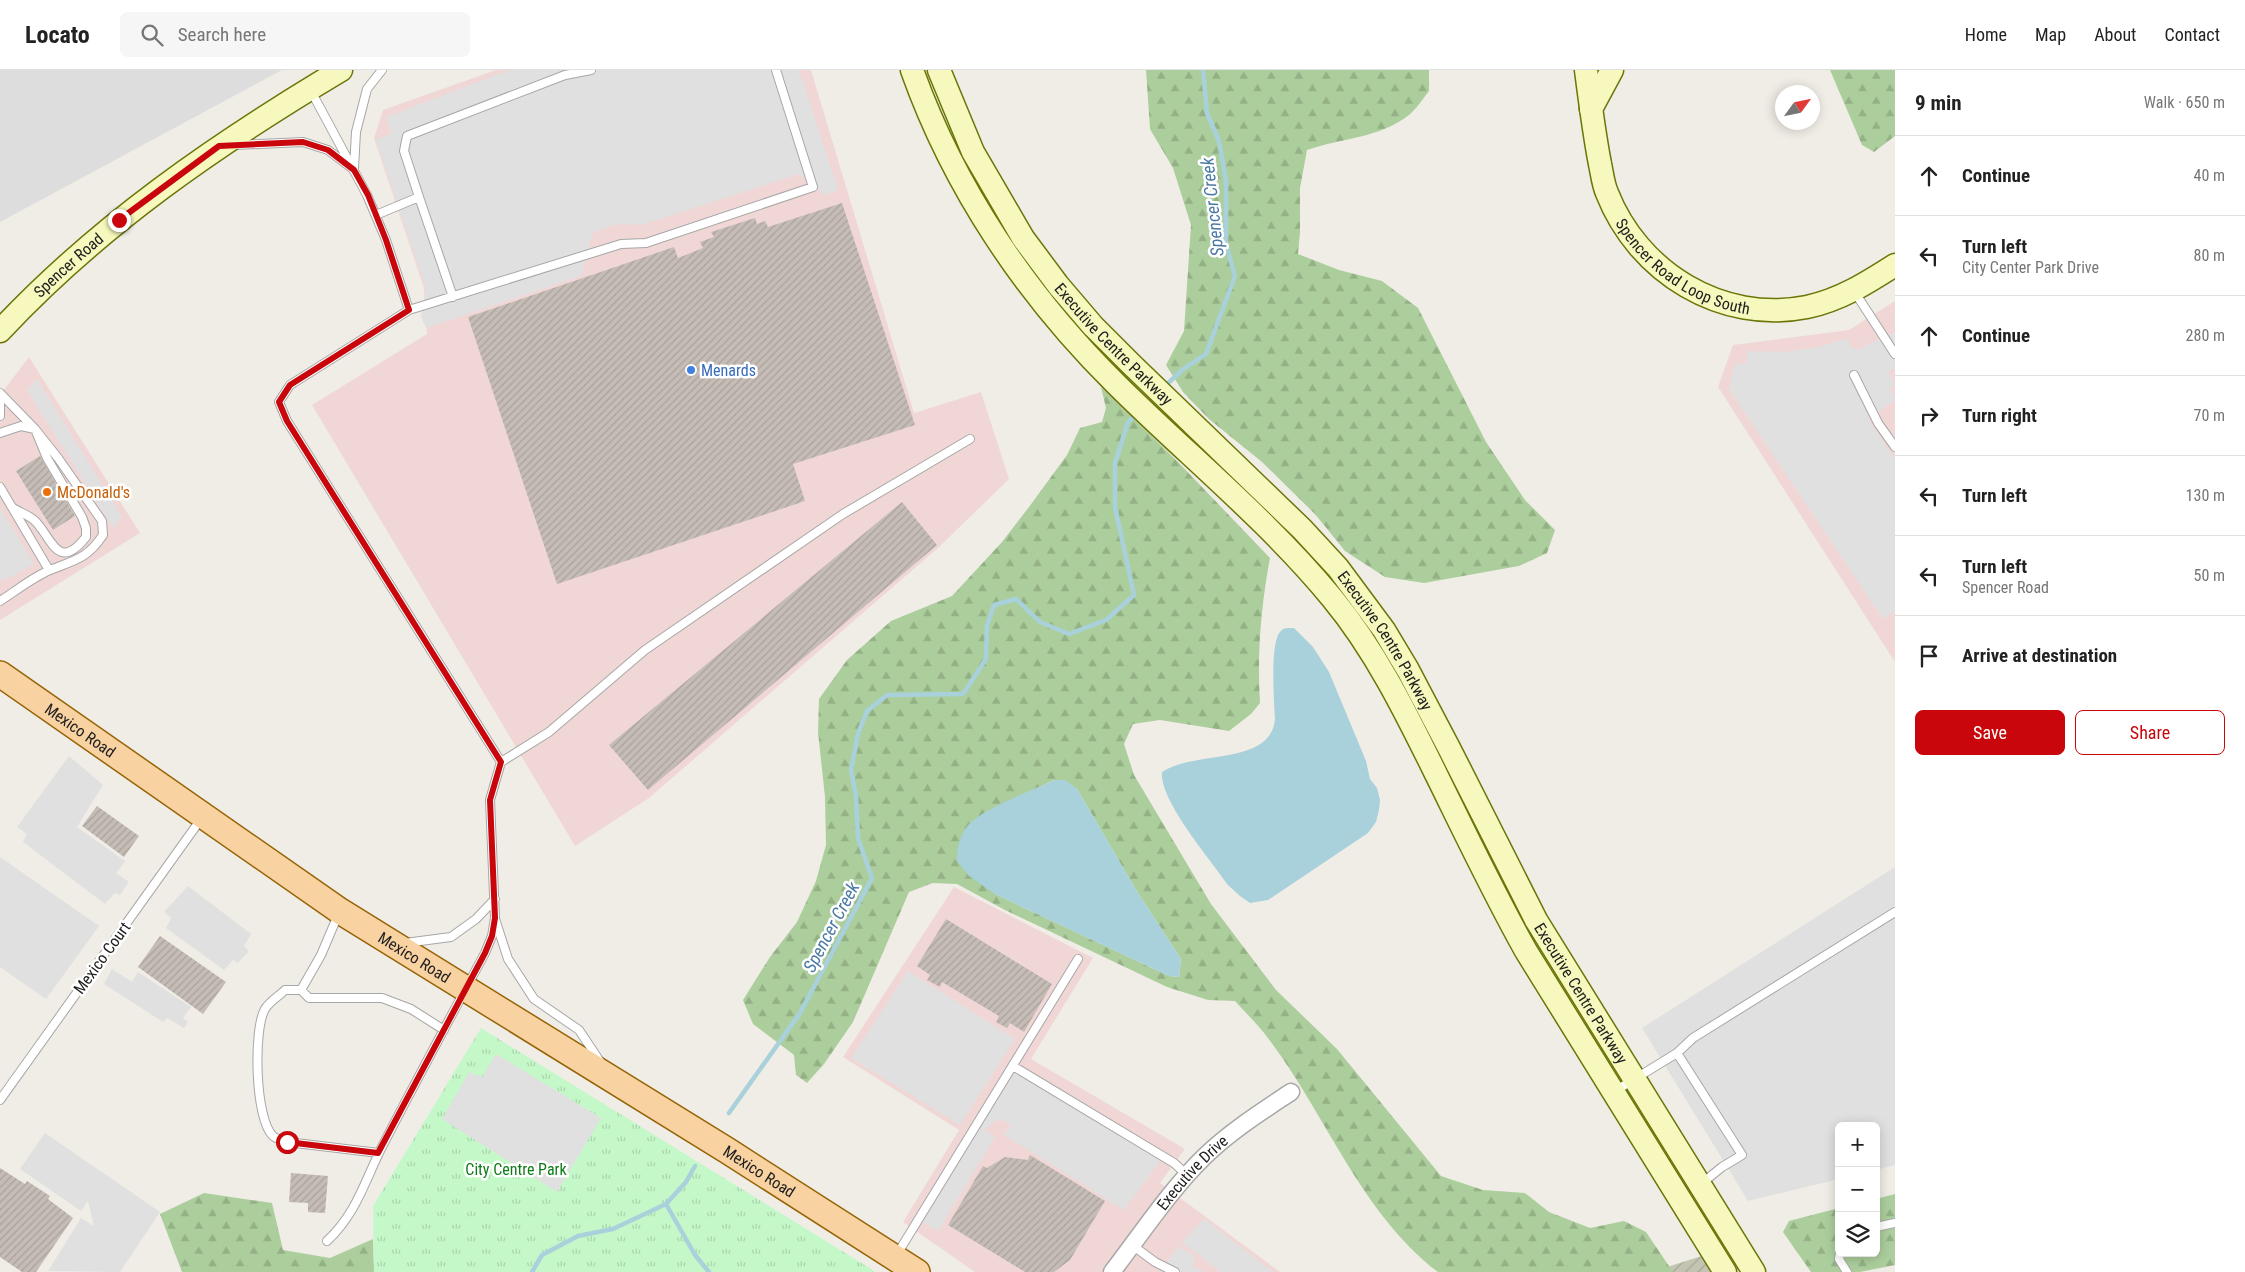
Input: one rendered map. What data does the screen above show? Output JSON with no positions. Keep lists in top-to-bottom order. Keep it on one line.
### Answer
{"streets":{"main road":["Mexico Road"],"street":["Spencer Road Loop South","Spencer Road","Executive Centre Parkway","Executive Drive"],"lane":["Mexico Court"]},"crossings":[["Mexico Road","Mexico Court"]],"water":["Spencer Creek"],"parks":["City Centre Park"],"places":["Menards","McDonald's"],"north":"top right","page":{"header":"Locato","search":"Search here","nav":["Home","Map","About","Contact"],"heading":["9 min","Walk · 650 m"],"list":[["Continue","40 m"],["Turn left","City Center Park Drive","80 m"],["Continue","280 m"],["Turn right","70 m"],["Turn left","130 m"],["Turn left","Spencer Road","50 m"],"Arrive at destination"],"buttons":["Save","Share"],"map_buttons":["+","−"]}}
